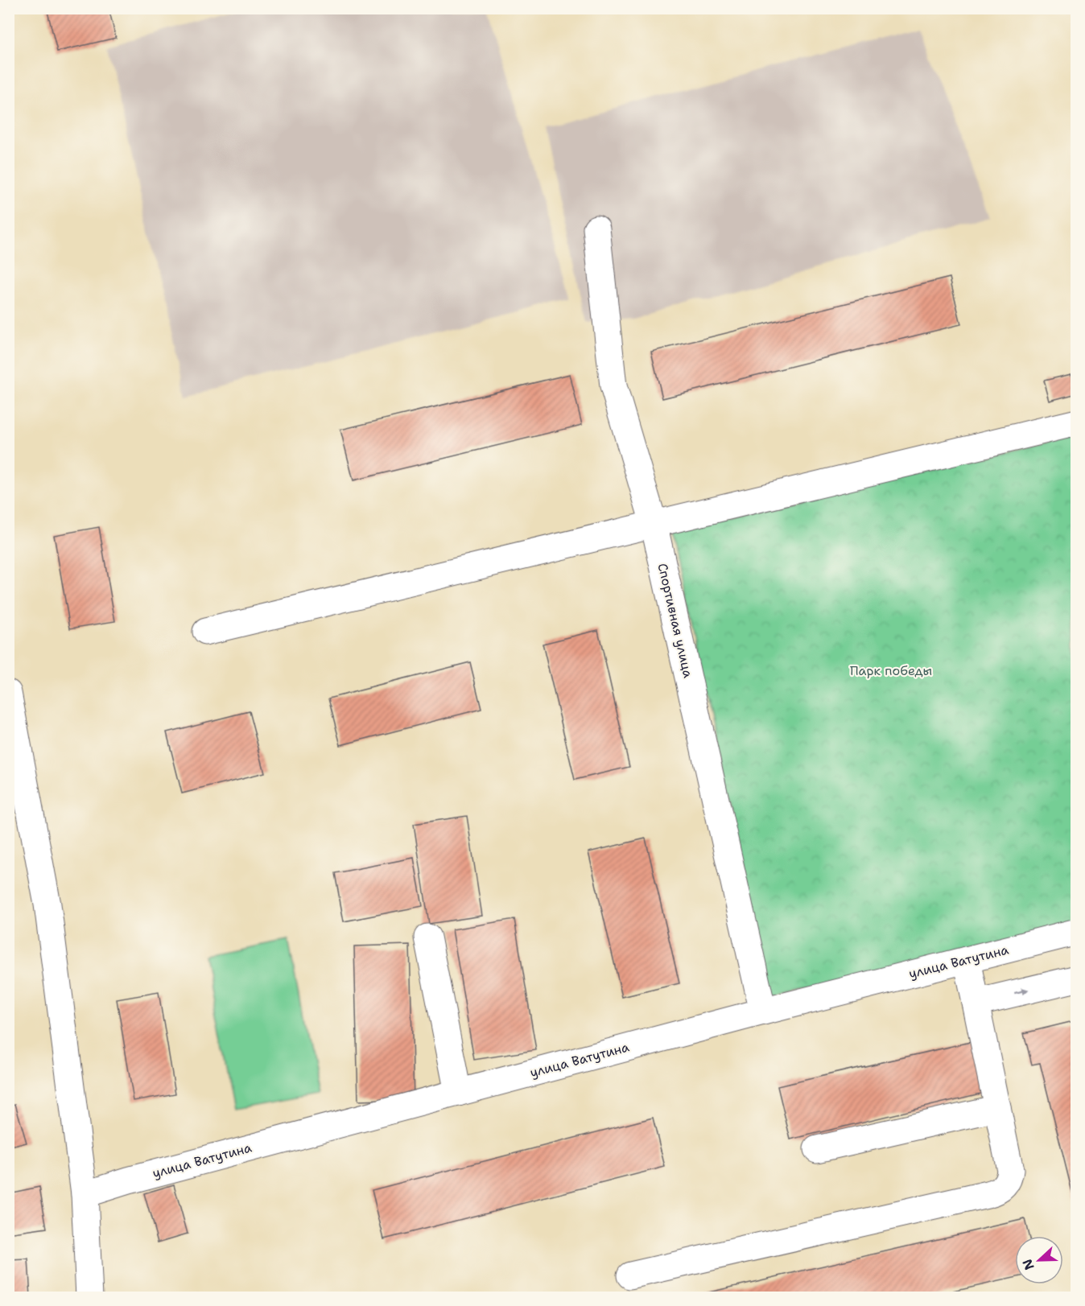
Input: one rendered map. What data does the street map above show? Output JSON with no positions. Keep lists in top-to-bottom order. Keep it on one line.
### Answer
{"streets":{"street":["Спортивная улица","улица Ватутина"]},"crossings":[["Спортивная улица","улица Ватутина"]],"parks":["Парк победы"],"north":"left"}
